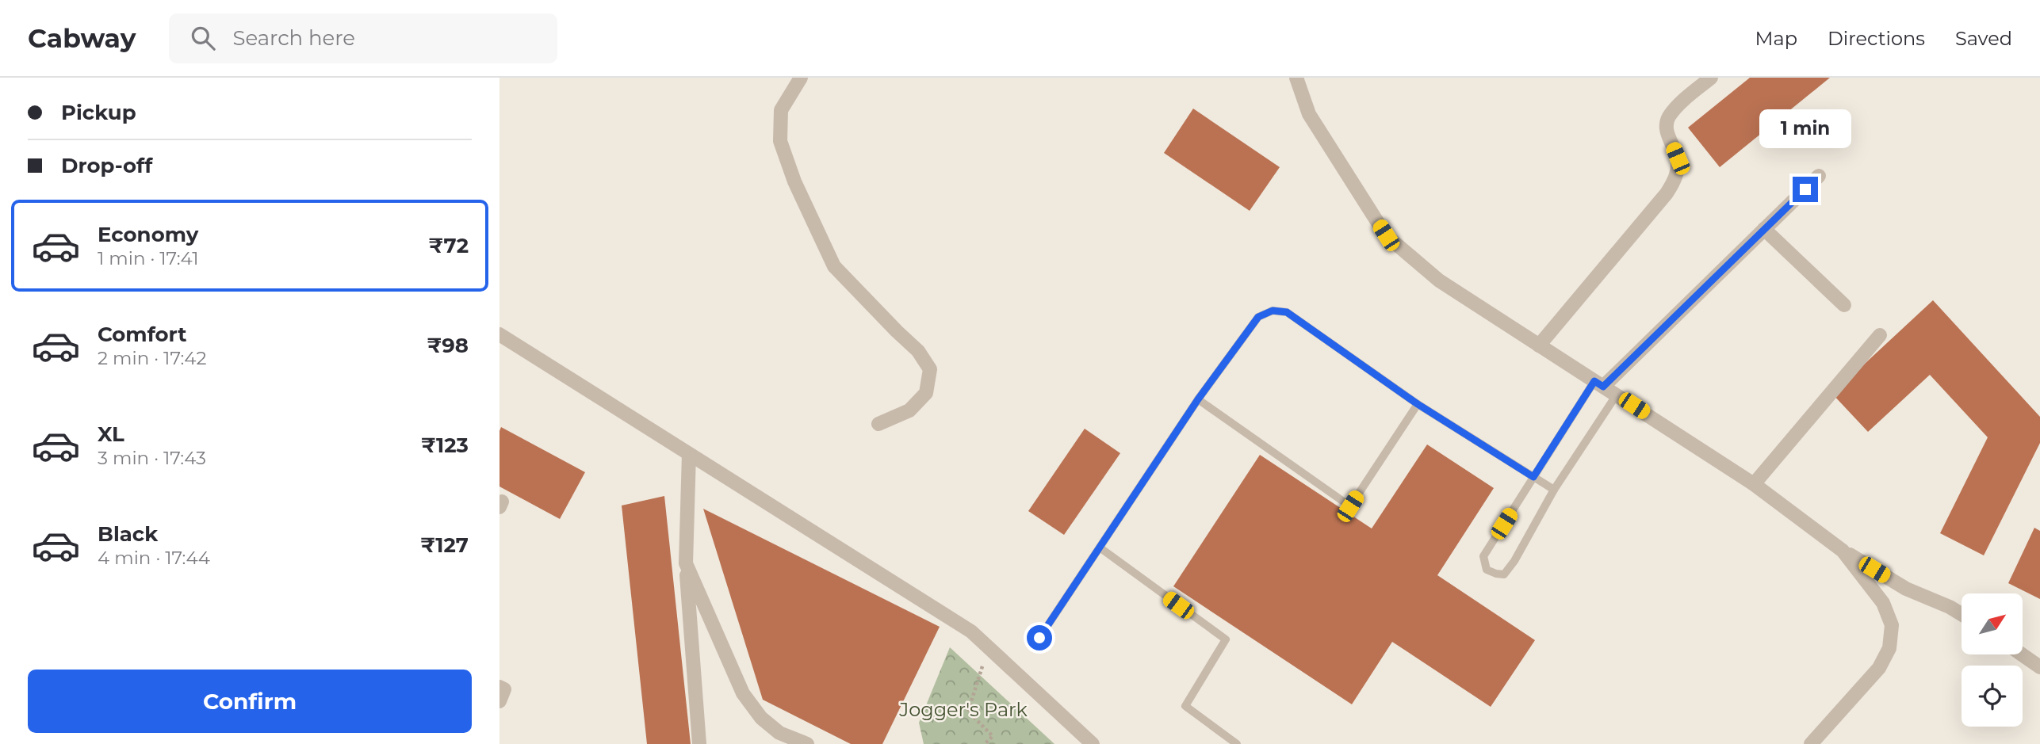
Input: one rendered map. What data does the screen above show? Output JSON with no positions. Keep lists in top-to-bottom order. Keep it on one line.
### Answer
{"parks":["Jogger's Park"],"north":"top right","page":{"header":"Cabway","search":"Search here","nav":["Map","Directions","Saved"],"banner":["Pickup","Drop-off"],"bubble":"1 min","list":[{"name":"Economy","note":"1 min · 17:41","value":"₹72"},{"name":"Comfort","note":"2 min · 17:42","value":"₹98"},{"name":"XL","note":"3 min · 17:43","value":"₹123"},{"name":"Black","note":"4 min · 17:44","value":"₹127"}],"buttons":"Confirm"}}
